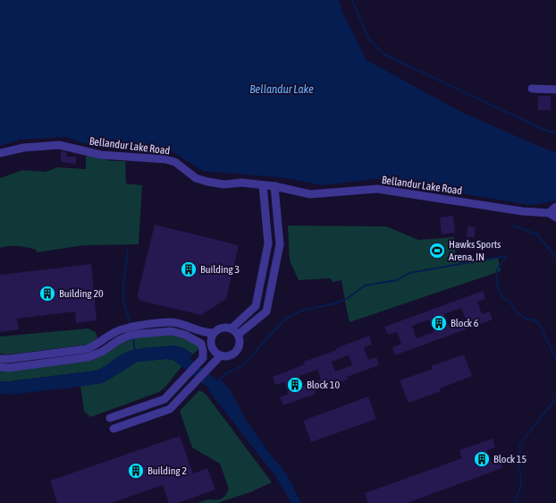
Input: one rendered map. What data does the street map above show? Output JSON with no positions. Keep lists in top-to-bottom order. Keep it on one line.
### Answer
{"streets":{"street":["Bellandur Lake Road"]},"water":["Bellandur Lake"],"places":{"sports":["Hawks Sports Arena, IN"],"building":["Building 3","Building 20","Block 6","Block 10","Block 15","Building 2"]}}
